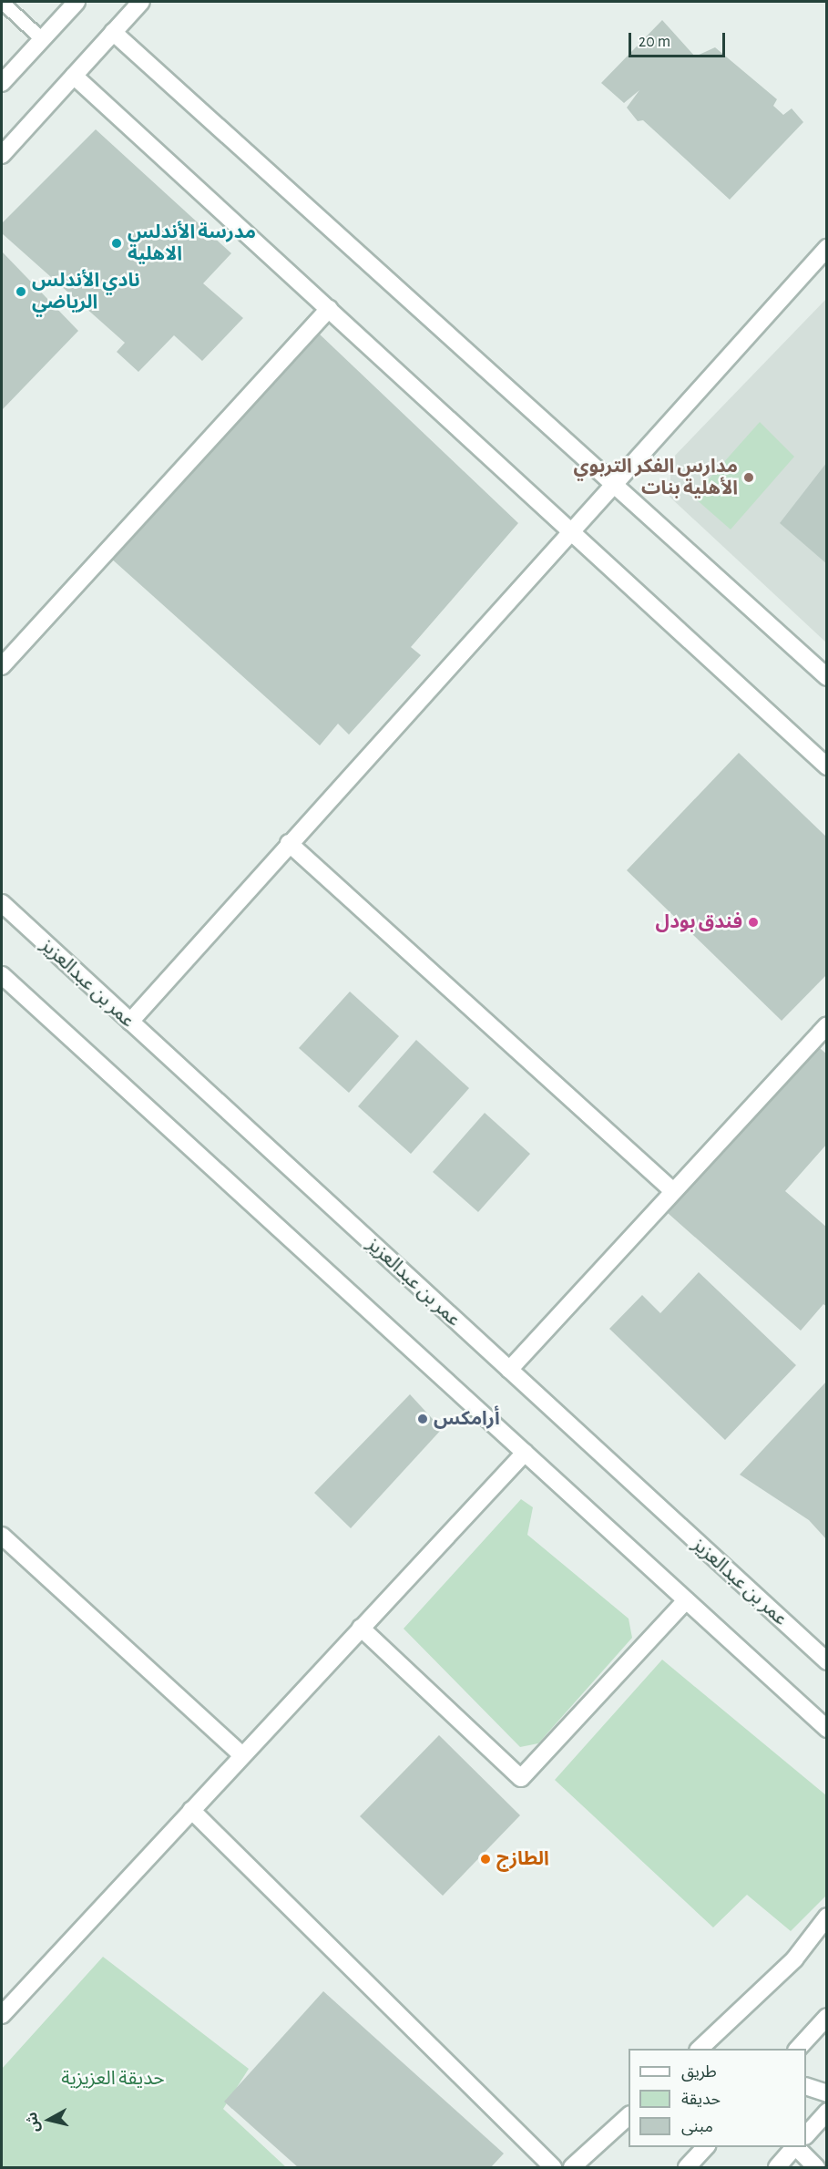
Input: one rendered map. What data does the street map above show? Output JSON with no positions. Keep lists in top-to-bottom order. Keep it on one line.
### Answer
{"streets":{"street":["عمر بن عبدالعزيز"]},"parks":["حديقة العزيزية"],"places":["مدرسة الأندلس الاهلية","نادي الأندلس الرياضي","مدارس الفكر التربوي الأهلية بنات","فندق بودل","أرامكس","الطازج"],"legend":["طريق","حديقة","مبنى"],"scale_bar":"20 m","north":"left"}
